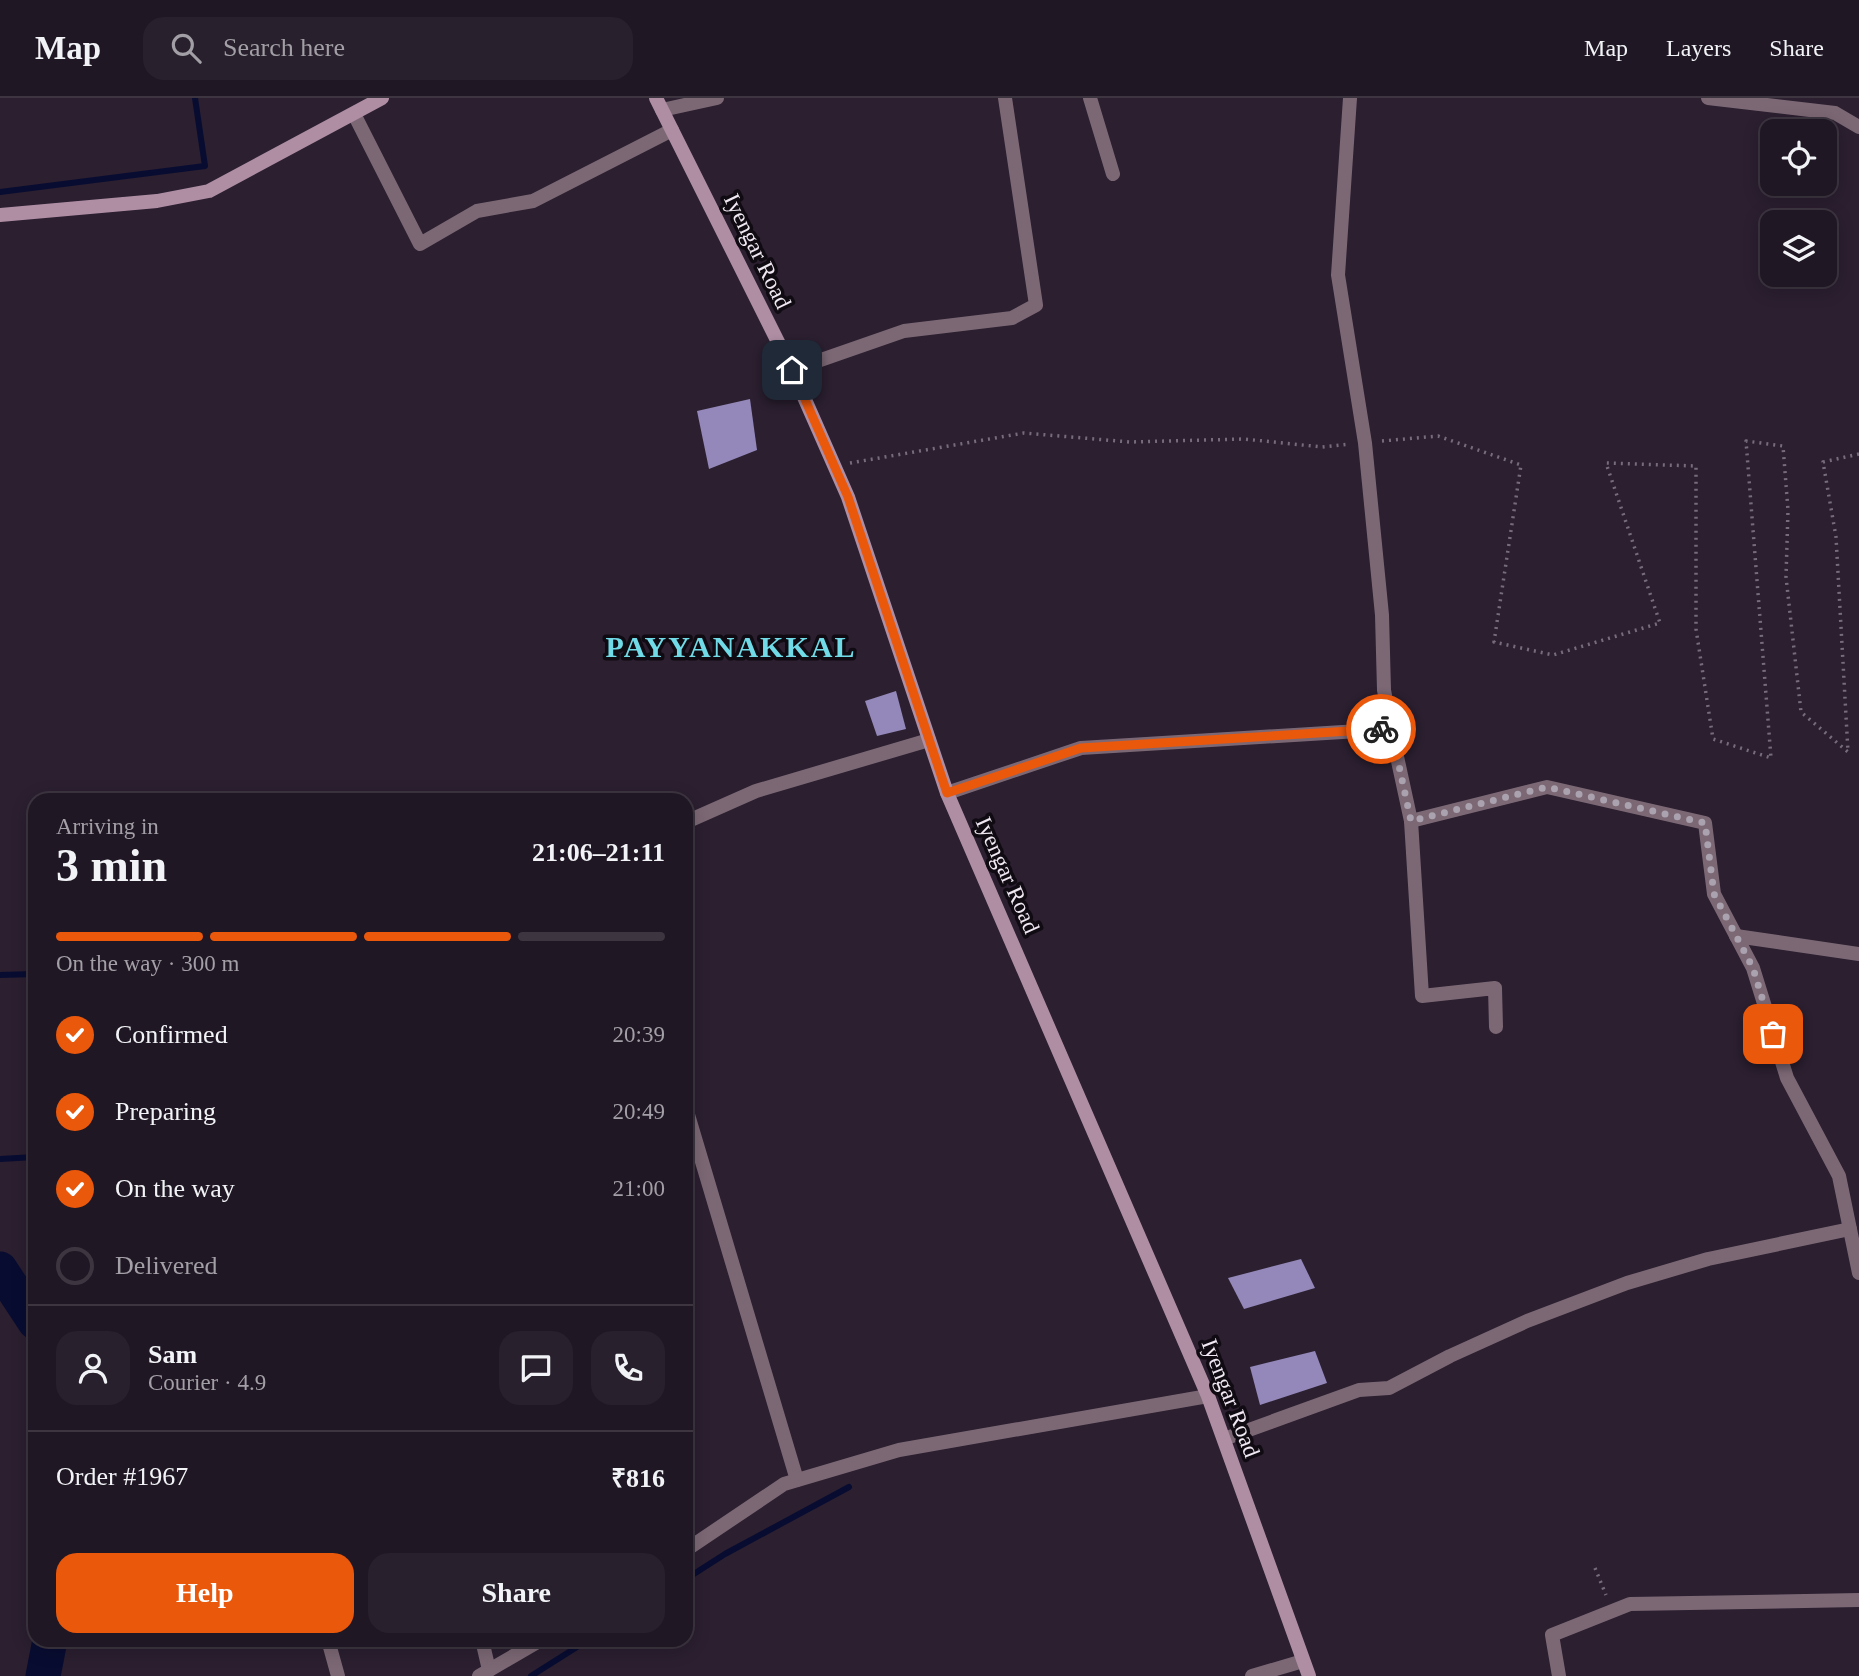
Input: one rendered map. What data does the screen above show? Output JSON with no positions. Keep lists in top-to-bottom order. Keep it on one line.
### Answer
{"streets":{"main road":["Iyengar Road"]},"districts":["PAYYANAKKAL"],"page":{"header":"Map","search":"Search here","nav":["Map","Layers","Share"],"heading":["3 min","Arriving in","21:06–21:11"],"panel":["Sam","Courier · 4.9","Order #1967","₹816"],"bar":"On the way · 300 m","list":[["Confirmed","20:39"],["Preparing","20:49"],["On the way","21:00"],"Delivered"],"buttons":["Help","Share"]}}
